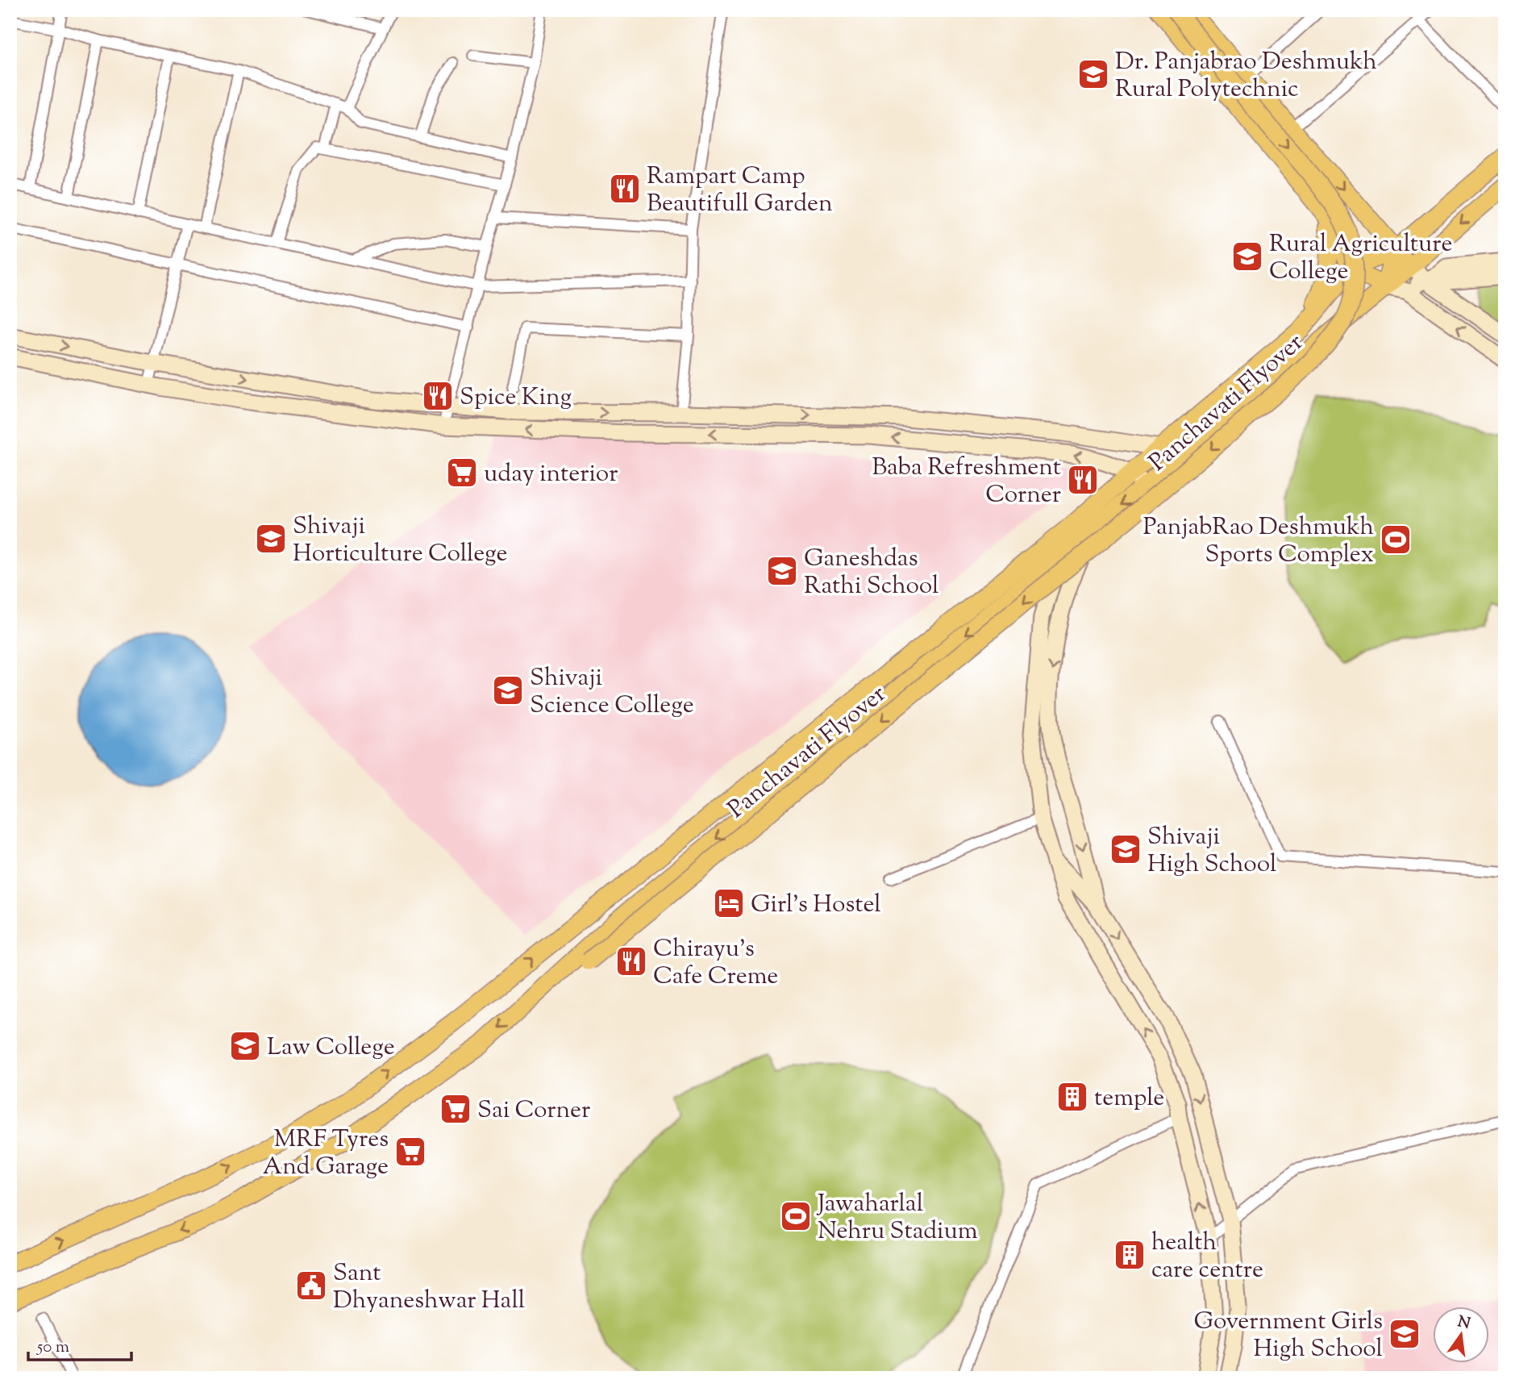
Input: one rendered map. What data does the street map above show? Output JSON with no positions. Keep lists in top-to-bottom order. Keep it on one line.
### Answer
{"streets":{"main road":["Panchavati Flyover"]},"places":{"school or university":["Dr. Panjabrao Deshmukh Rural Polytechnic","Rural Agriculture College","Shivaji Horticulture College","Ganeshdas Rathi School","Shivaji Science College","Shivaji High School","Law College","Government Girls High School"],"restaurant":["Rampart Camp Beautifull Garden","Spice King","Baba Refreshment Corner","Chirayu's Cafe Creme"],"supermarket":["uday interior","Sai Corner","MRF Tyres And Garage"],"sports":["PanjabRao Deshmukh Sports Complex","Jawaharlal Nehru Stadium"],"hotel":["Girl's Hostel"],"building":["temple","health care centre"],"public building":["Sant Dhyaneshwar Hall"]},"scale_bar":"50 m","north":"top"}
